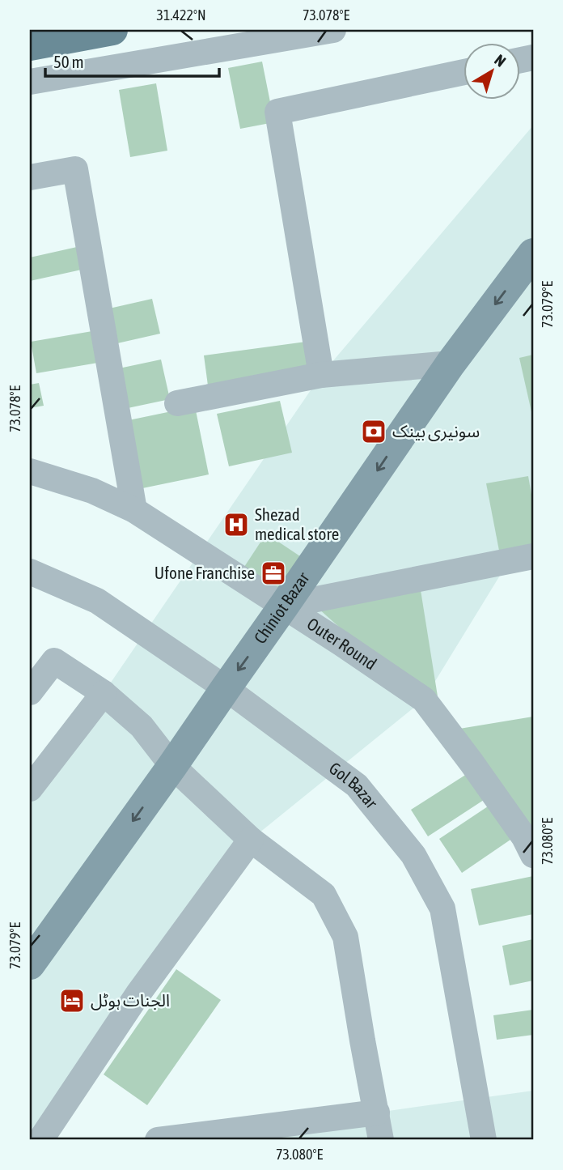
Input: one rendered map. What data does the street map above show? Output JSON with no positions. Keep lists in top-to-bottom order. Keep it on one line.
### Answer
{"streets":{"street":["Chiniot Bazar","Outer Round","Gol Bazar"]},"crossings":[["Chiniot Bazar","Outer Round"],["Chiniot Bazar","Gol Bazar"]],"places":{"bank":["سونیری بینک"],"hospital":["Shezad medical store"],"office":["Ufone Franchise"],"hotel":["الجنات ہوٹل"]},"scale_bar":"50 m","north":"top right","coordinates":["31.422°N","73.078°E","73.079°E","73.080°E"]}
